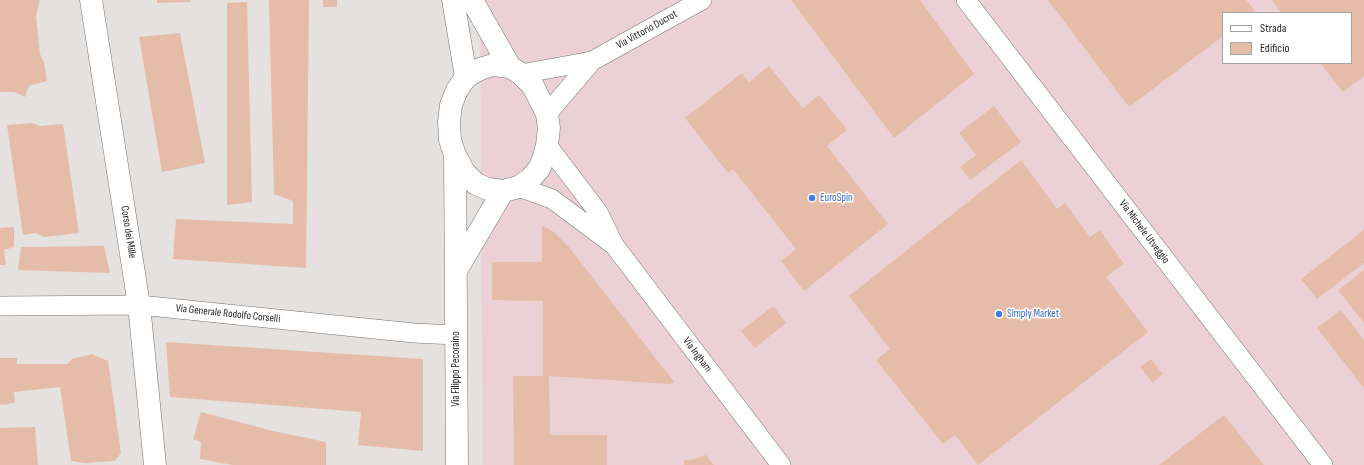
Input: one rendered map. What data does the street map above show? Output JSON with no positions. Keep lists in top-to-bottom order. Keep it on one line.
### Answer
{"streets":{"street":["Via Vittorio Ducrot","Corso dei Mille","Via Michele Utveggio","Via Generale Rodolfo Corselli","Via Ingham","Via Filippo Pecoraino"]},"crossings":[["Corso dei Mille","Via Generale Rodolfo Corselli"],["Via Generale Rodolfo Corselli","Via Filippo Pecoraino"]],"places":["EuroSpin","Simply Market"],"legend":["Strada","Edificio"]}
